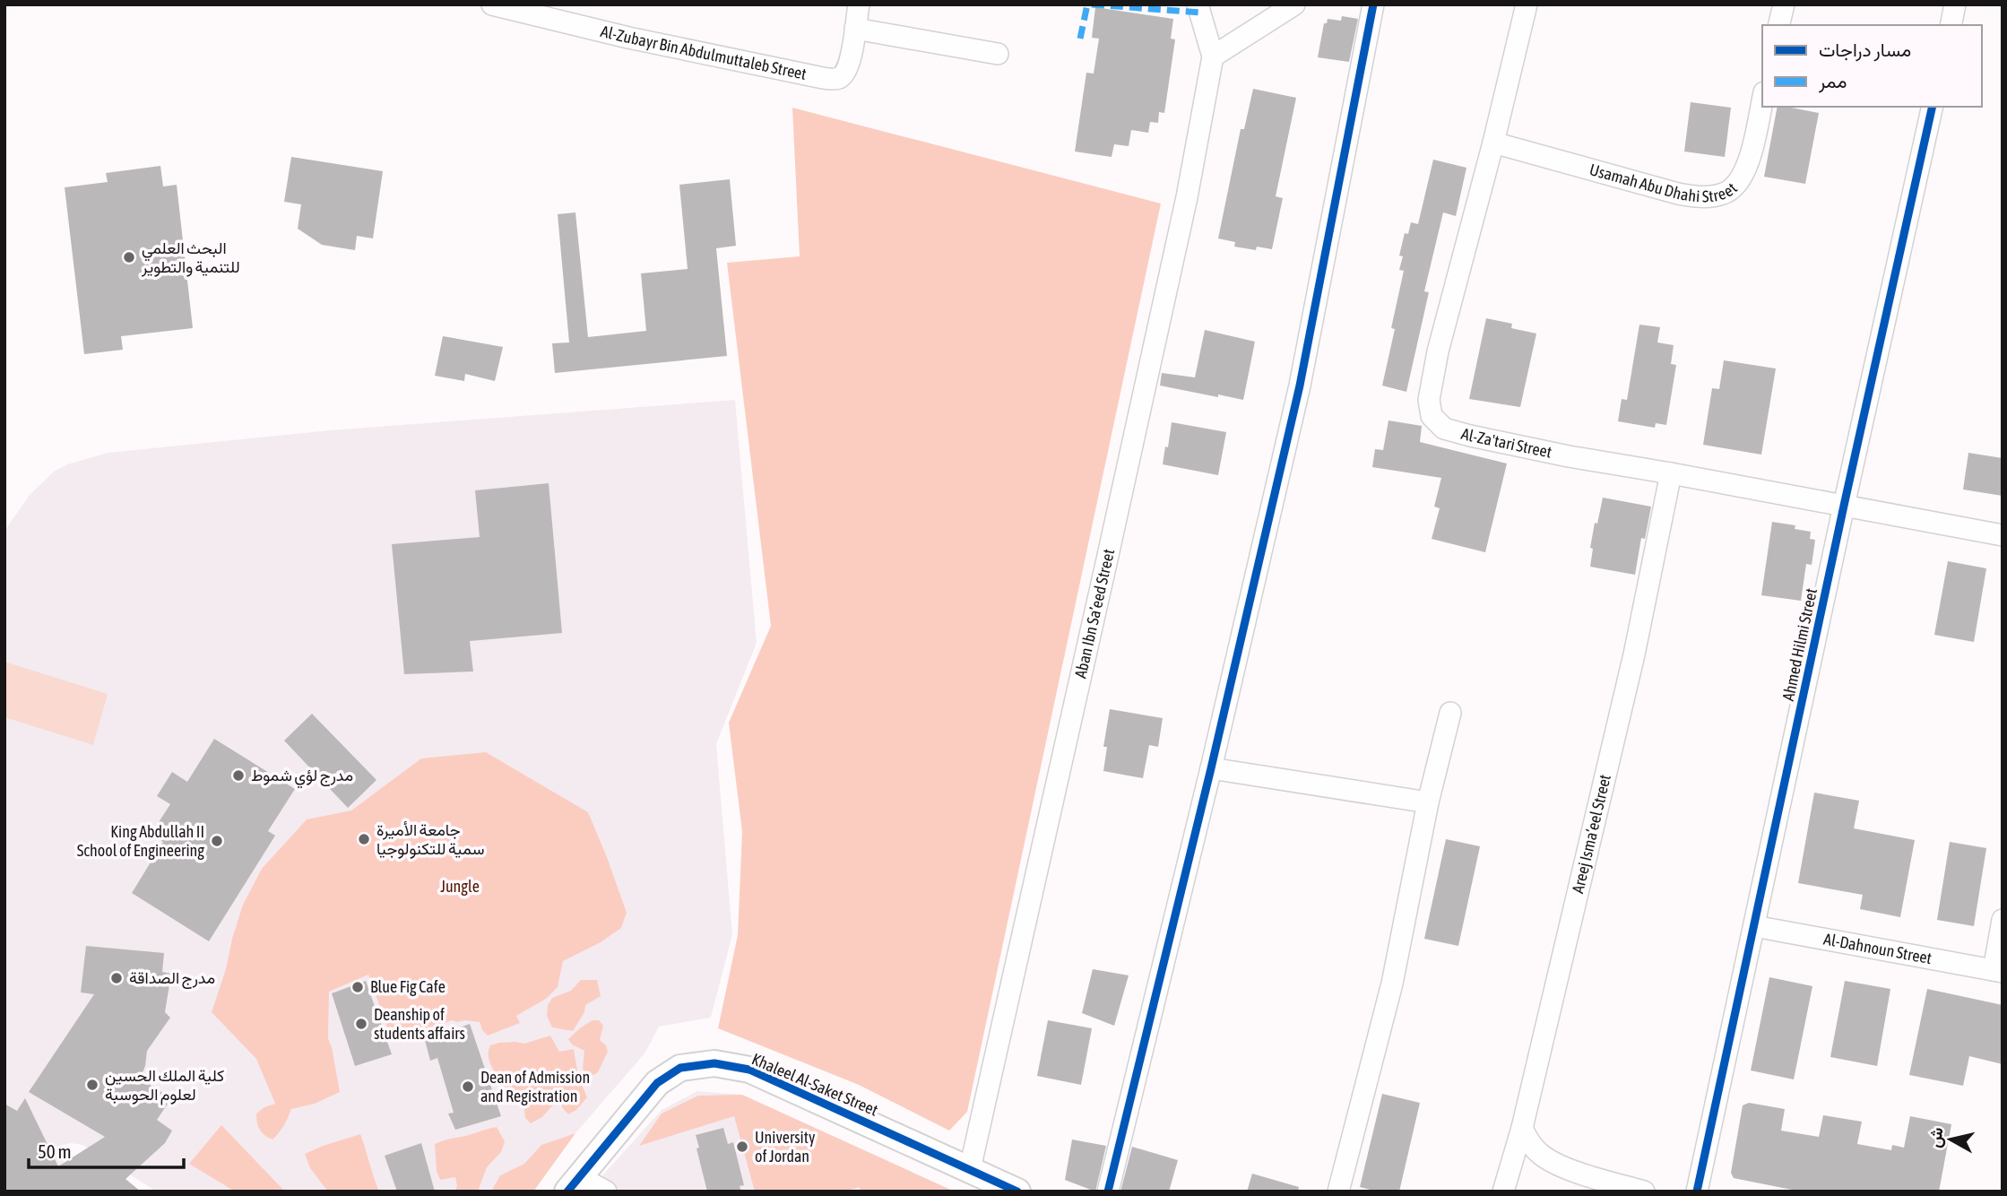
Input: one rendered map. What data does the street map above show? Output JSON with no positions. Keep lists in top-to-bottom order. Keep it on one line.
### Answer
{"streets":{"street":["Al-Zubayr Bin Abdulmuttaleb Street","Usamah Abu Dhahi Street","Al-Za'tari Street","Aban Ibn Sa’eed Street","Ahmed Hilmi Street","Areej Isma’eel Street","Al-Dahnoun Street","Khaleel Al-Saket Street"]},"crossings":[["Usamah Abu Dhahi Street","Al-Za'tari Street"],["Al-Za'tari Street","Ahmed Hilmi Street"],["Al-Za'tari Street","Areej Isma’eel Street"],["Aban Ibn Sa’eed Street","Khaleel Al-Saket Street"],["Ahmed Hilmi Street","Al-Dahnoun Street"]],"parks":["Jungle"],"places":["البحث العلمي للتنمية والتطوير","مدرج لؤي شموط","جامعة الأميرة سمية للتكنولوجيا","King Abdullah II School of Engineering","مدرج الصداقة","Blue Fig Cafe","Deanship of students affairs","كلية الملك الحسين لعلوم الحوسبة","Dean of Admission and Registration","University of Jordan"],"legend":["مسار دراجات","ممر"],"scale_bar":"50 m","north":"left"}
